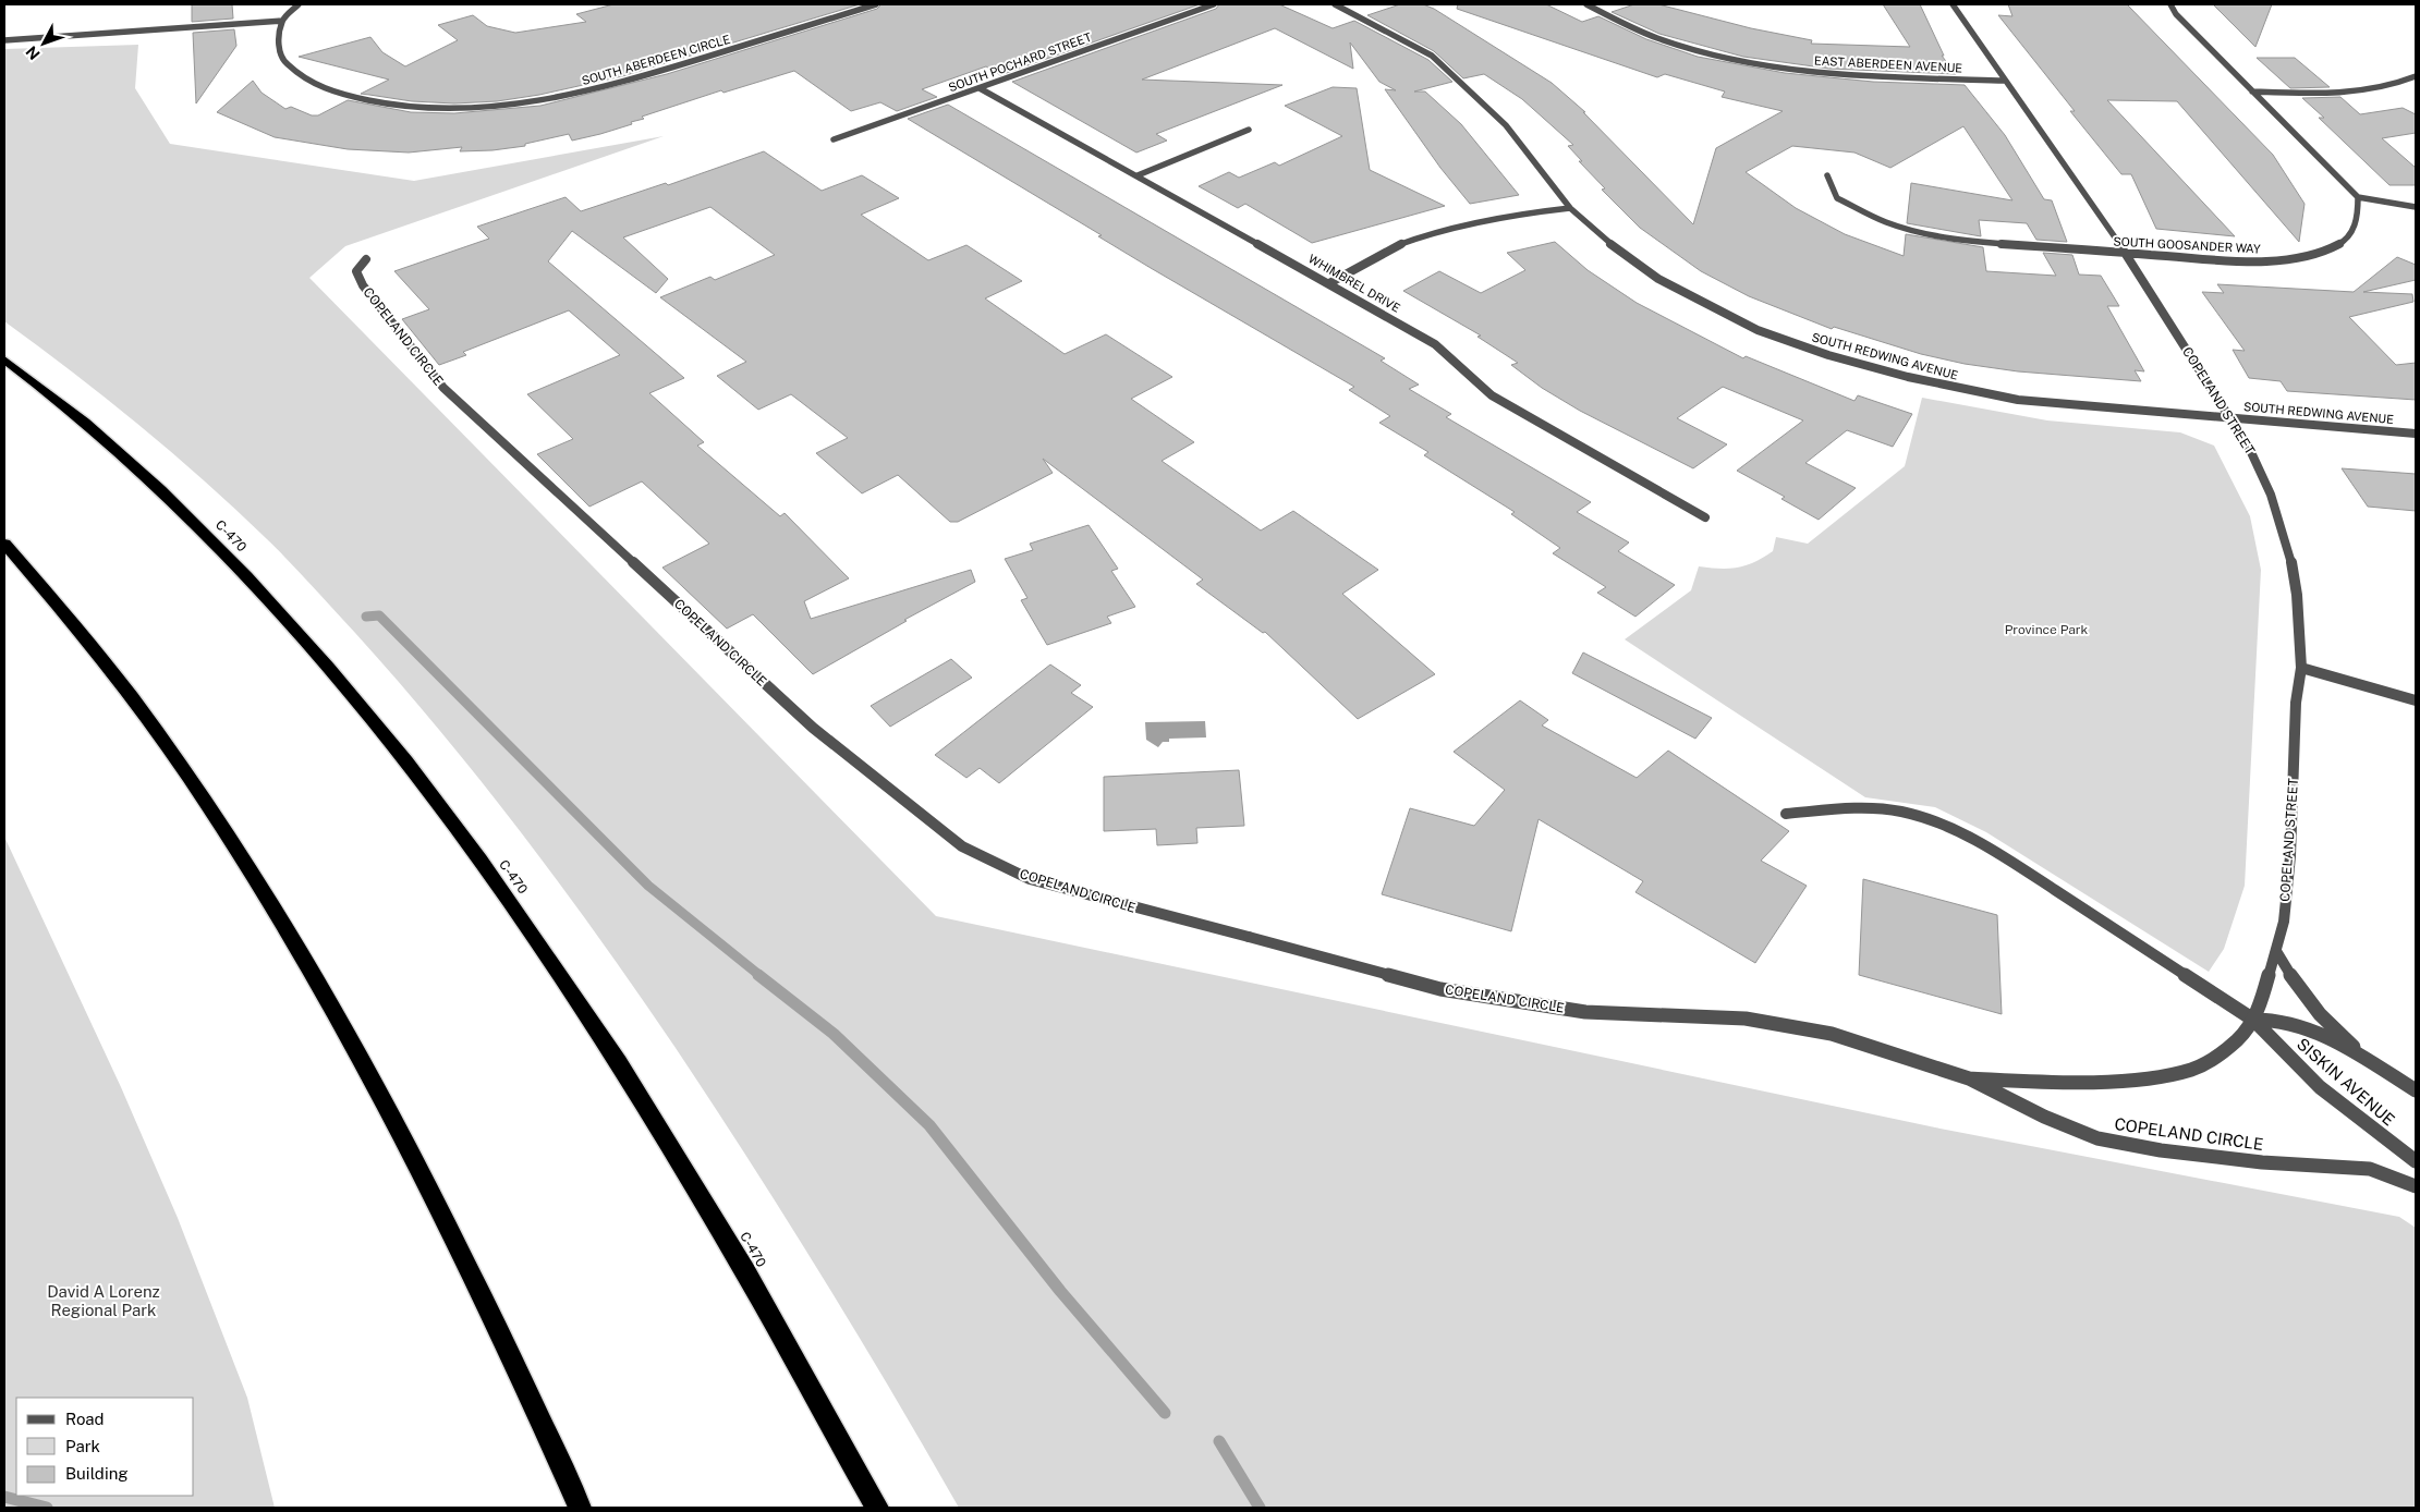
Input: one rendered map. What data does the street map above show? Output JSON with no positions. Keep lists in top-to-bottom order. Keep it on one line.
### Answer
{"streets":{"highway":["C-470"],"street":["SOUTH ABERDEEN CIRCLE","SOUTH POCHARD STREET","EAST ABERDEEN AVENUE","SOUTH GOOSANDER WAY","WHIMBREL DRIVE","COPELAND CIRCLE","SOUTH REDWING AVENUE","COPELAND STREET","SISKIN AVENUE"]},"crossings":[["SOUTH POCHARD STREET","WHIMBREL DRIVE"],["EAST ABERDEEN AVENUE","COPELAND STREET"],["SOUTH GOOSANDER WAY","COPELAND STREET"],["COPELAND CIRCLE","COPELAND STREET"],["COPELAND CIRCLE","SISKIN AVENUE"],["SOUTH REDWING AVENUE","COPELAND STREET"],["COPELAND STREET","SISKIN AVENUE"]],"parks":["Province Park","David A Lorenz Regional Park"],"legend":["Road","Park","Building"],"north":"bottom left"}
